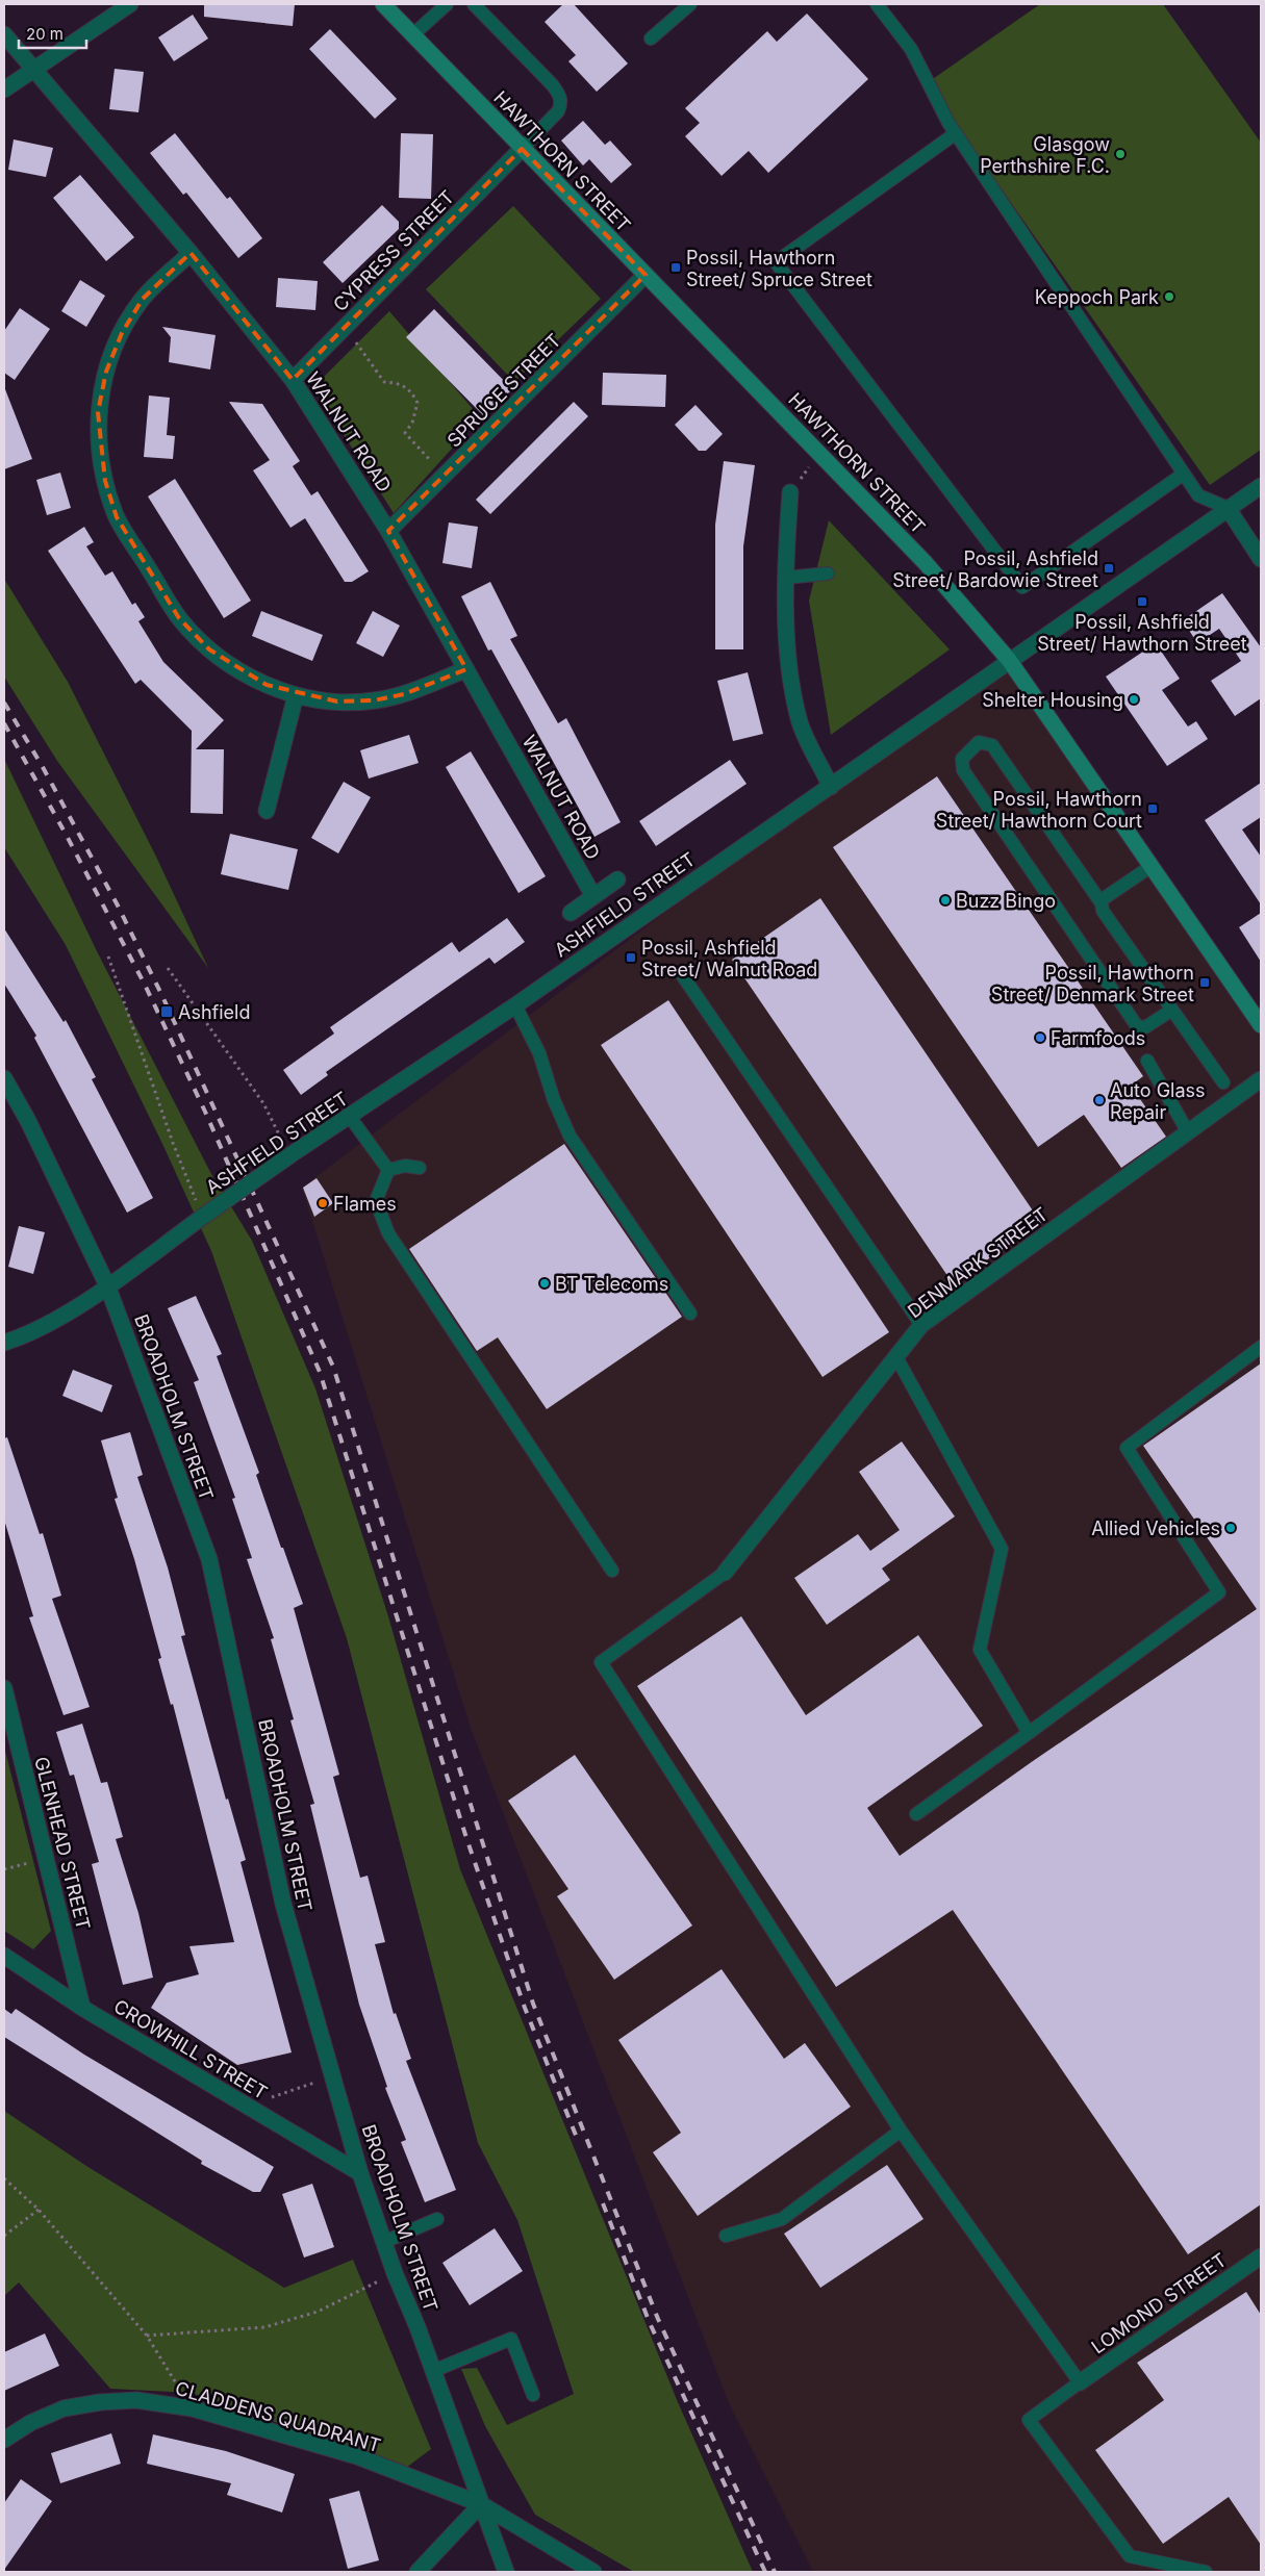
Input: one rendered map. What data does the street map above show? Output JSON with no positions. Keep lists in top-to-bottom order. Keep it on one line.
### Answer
{"streets":{"main road":["HAWTHORN STREET"],"street":["CYPRESS STREET","SPRUCE STREET","WALNUT ROAD","ASHFIELD STREET","DENMARK STREET","BROADHOLM STREET","GLENHEAD STREET","CROWHILL STREET","LOMOND STREET","CLADDENS QUADRANT"]},"crossings":[["HAWTHORN STREET","CYPRESS STREET"],["HAWTHORN STREET","SPRUCE STREET"],["HAWTHORN STREET","ASHFIELD STREET"],["CYPRESS STREET","WALNUT ROAD"],["SPRUCE STREET","WALNUT ROAD"],["ASHFIELD STREET","BROADHOLM STREET"],["BROADHOLM STREET","CROWHILL STREET"],["BROADHOLM STREET","CLADDENS QUADRANT"],["GLENHEAD STREET","CROWHILL STREET"]],"places":{"other":["Glasgow Perthshire F.C.","Keppoch Park","Shelter Housing","Buzz Bingo","Farmfoods","Auto Glass Repair","Flames","BT Telecoms","Allied Vehicles"],"transit":["Possil, Hawthorn Street/ Spruce Street","Possil, Ashfield Street/ Bardowie Street","Possil, Ashfield Street/ Hawthorn Street","Possil, Hawthorn Street/ Hawthorn Court","Possil, Ashfield Street/ Walnut Road","Possil, Hawthorn Street/ Denmark Street","Ashfield"]},"scale_bar":"20 m"}
